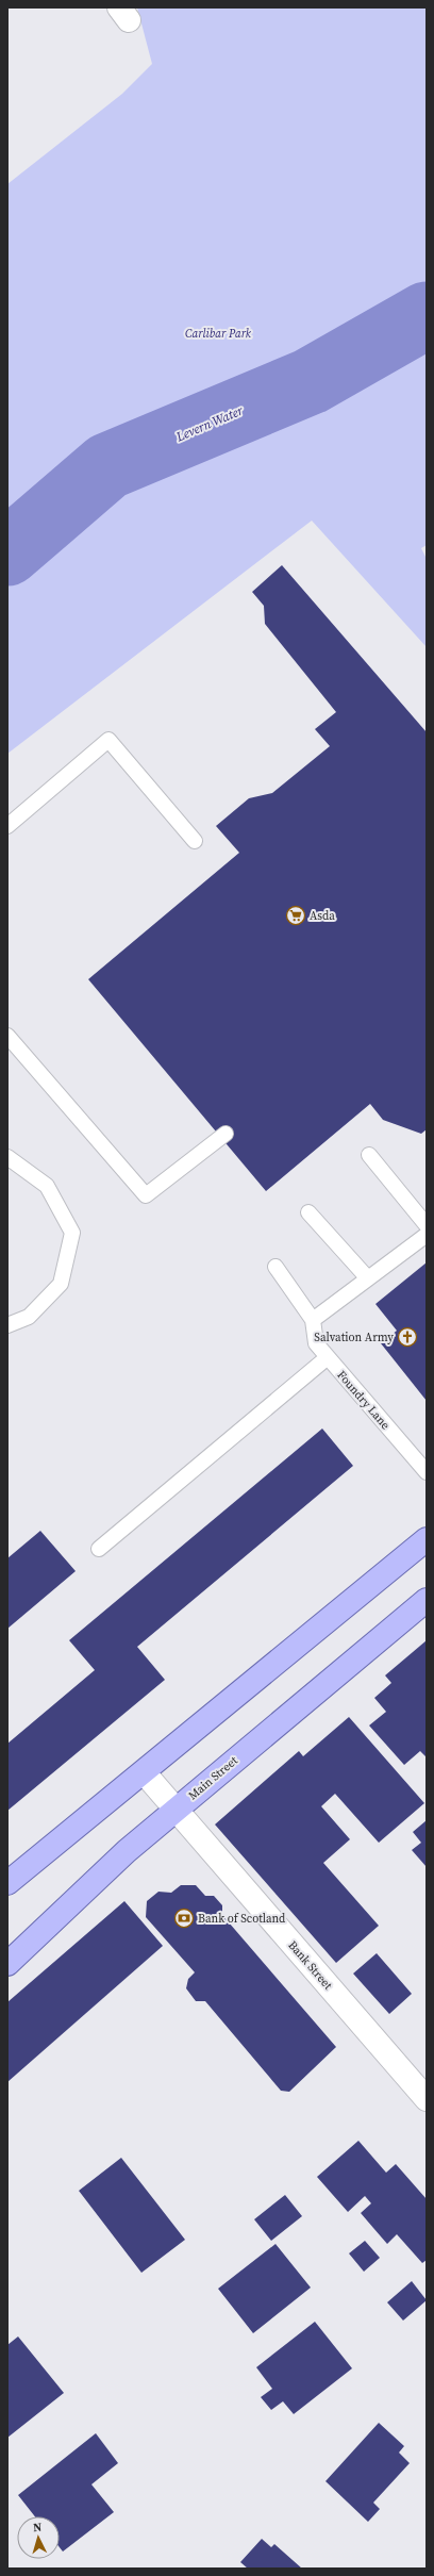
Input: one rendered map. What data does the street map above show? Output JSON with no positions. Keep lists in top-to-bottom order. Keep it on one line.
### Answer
{"streets":{"main road":["Main Street"],"street":["Bank Street"],"lane":["Foundry Lane"]},"crossings":[["Main Street","Bank Street"]],"water":["Levern Water"],"parks":["Carlibar Park"],"places":{"supermarket":["Asda"],"church":["Salvation Army"],"bank":["Bank of Scotland"]},"north":"top"}
